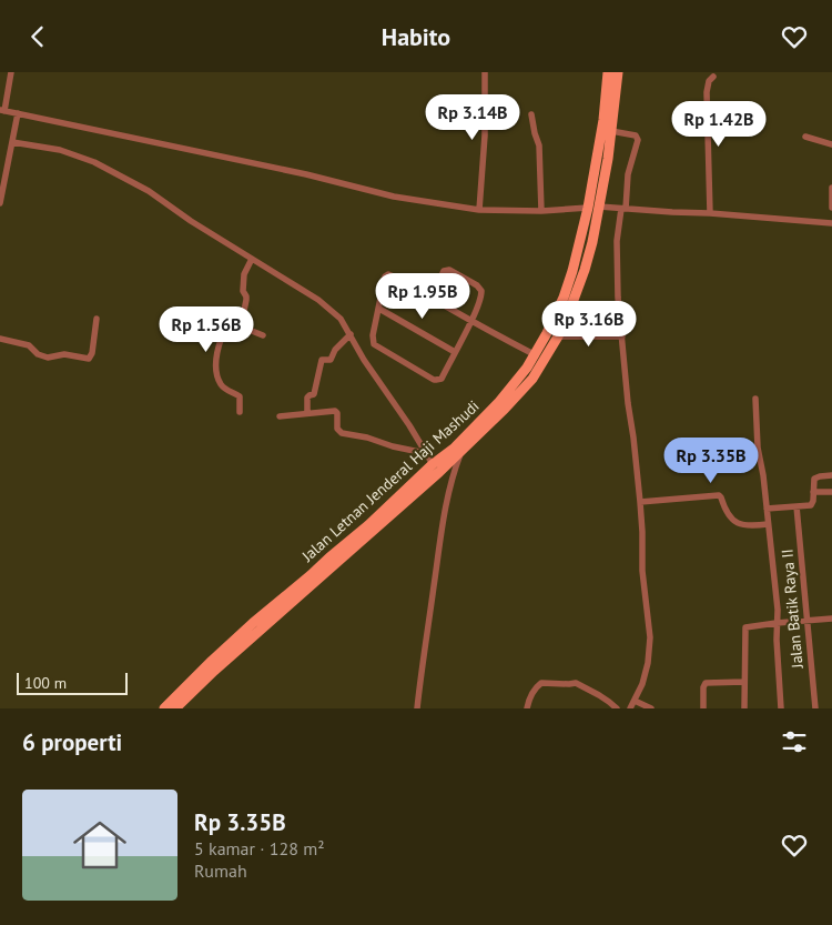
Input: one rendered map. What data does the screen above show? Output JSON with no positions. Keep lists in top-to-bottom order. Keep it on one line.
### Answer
{"streets":{"main road":["Jalan Letnan Jenderal Haji Mashudi"],"street":["Jalan Batik Raya II"]},"scale_bar":"100 m","page":{"header":"Habito","price":["Rp 3.14B","Rp 1.42B","Rp 1.95B","Rp 3.16B","Rp 1.56B","Rp 3.35B"],"scale":"100 m","heading":"6 properti","list":[{"name":"Rp 3.35B","note":"5 kamar · 128 m² · Rumah"}]}}
